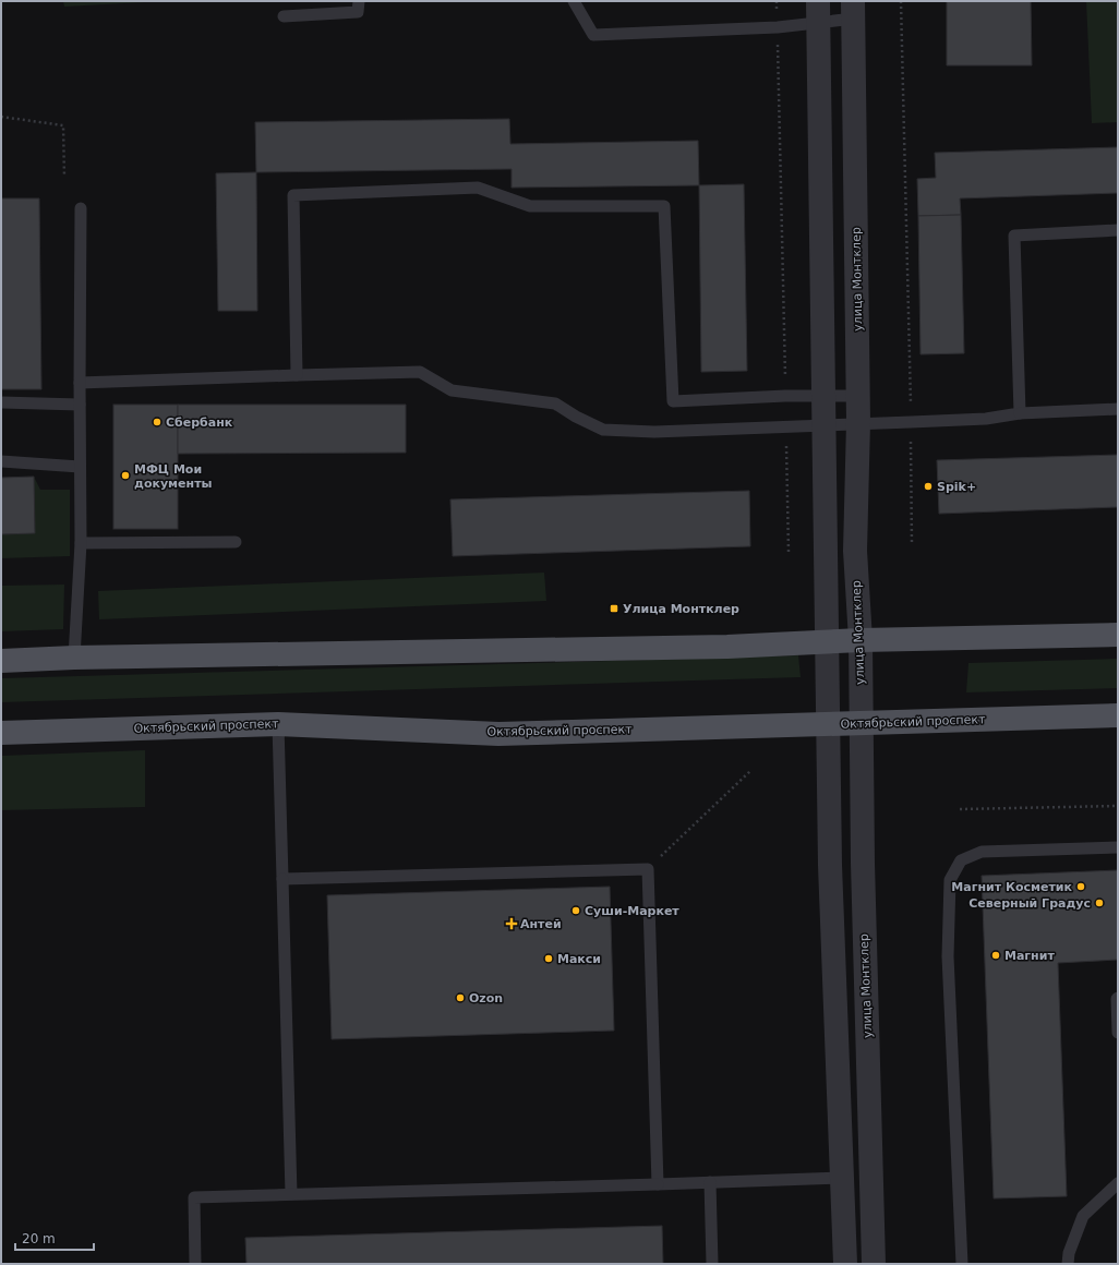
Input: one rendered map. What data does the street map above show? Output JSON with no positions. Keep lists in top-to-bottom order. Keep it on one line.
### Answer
{"streets":{"main road":["Октябрьский проспект"],"street":["улица Монтклер"]},"crossings":[["улица Монтклер","Октябрьский проспект"]],"places":{"other":["Сбербанк","МФЦ Мои документы","Spik+","Магнит Косметик","Северный Градус","Суши-Маркет","Магнит","Макси","Ozon"],"transit":["Улица Монтклер"],"health":["Антей"]},"scale_bar":"20 m"}
